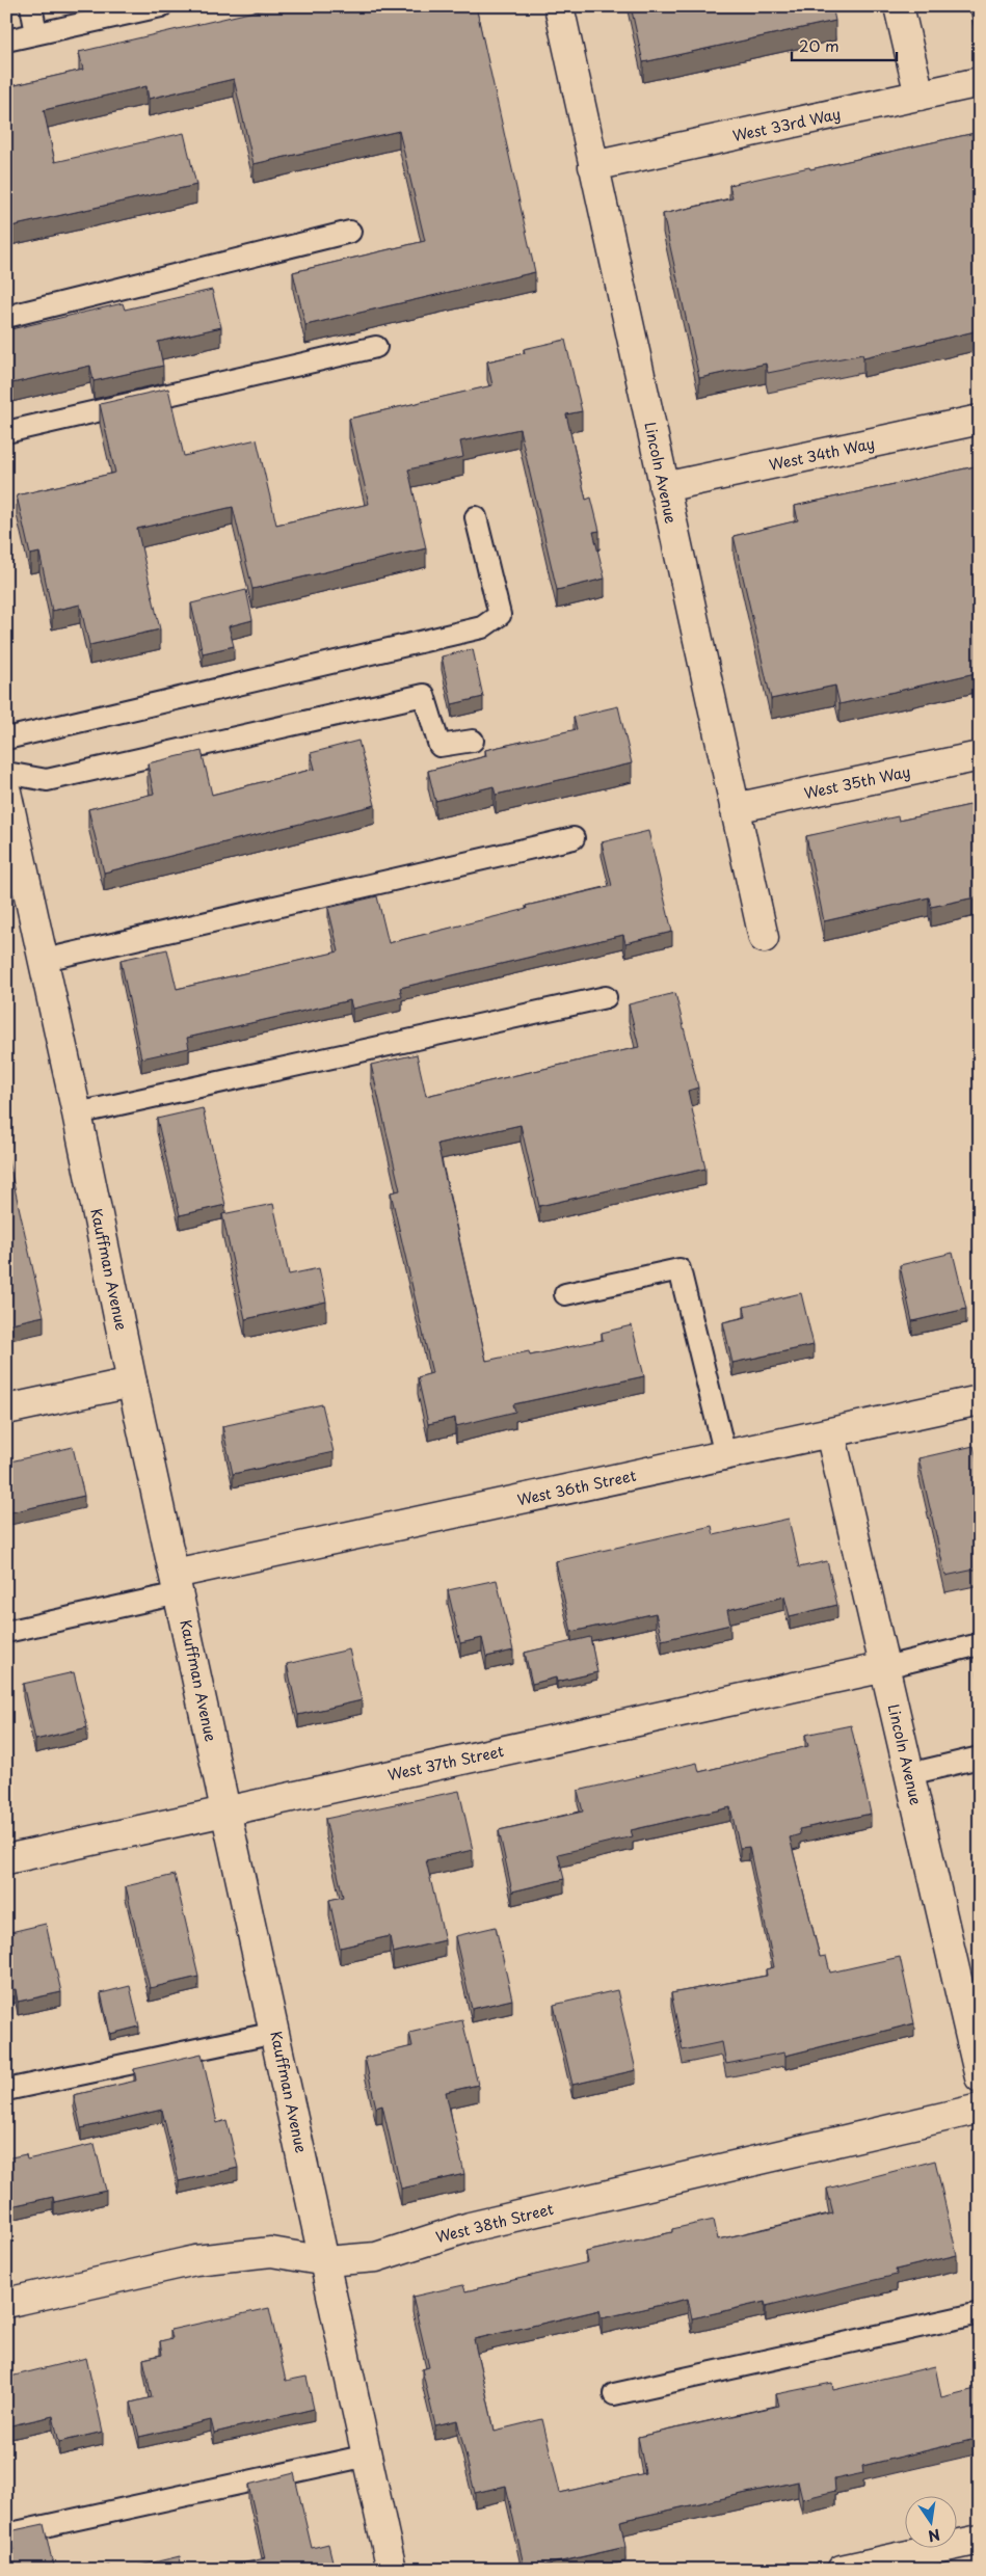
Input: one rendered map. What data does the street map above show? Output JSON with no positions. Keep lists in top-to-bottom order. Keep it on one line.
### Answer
{"streets":{"street":["West 33rd Way","West 34th Way","Lincoln Avenue","West 35th Way","Kauffman Avenue","West 36th Street","West 37th Street","West 38th Street"]},"crossings":[["West 33rd Way","Lincoln Avenue"],["West 34th Way","Lincoln Avenue"],["Lincoln Avenue","West 35th Way"],["Lincoln Avenue","West 36th Street"],["Lincoln Avenue","West 37th Street"],["Kauffman Avenue","West 36th Street"],["Kauffman Avenue","West 37th Street"],["Kauffman Avenue","West 38th Street"]],"scale_bar":"20 m","north":"bottom"}
